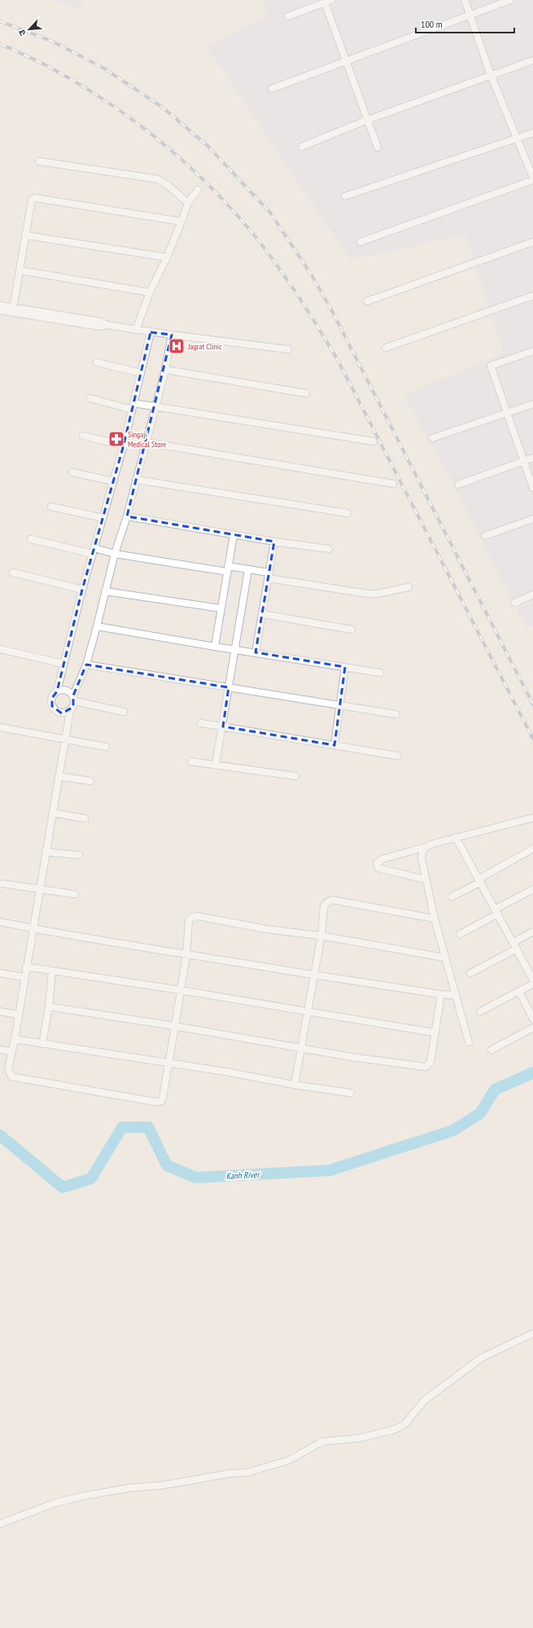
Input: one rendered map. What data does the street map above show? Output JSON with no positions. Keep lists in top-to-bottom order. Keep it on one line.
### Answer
{"water":["Kanh River"],"places":{"hospital":["Jagrat Clinic"],"pharmacy":["Singaji Medical Store"]},"scale_bar":"100 m","north":"bottom left"}
